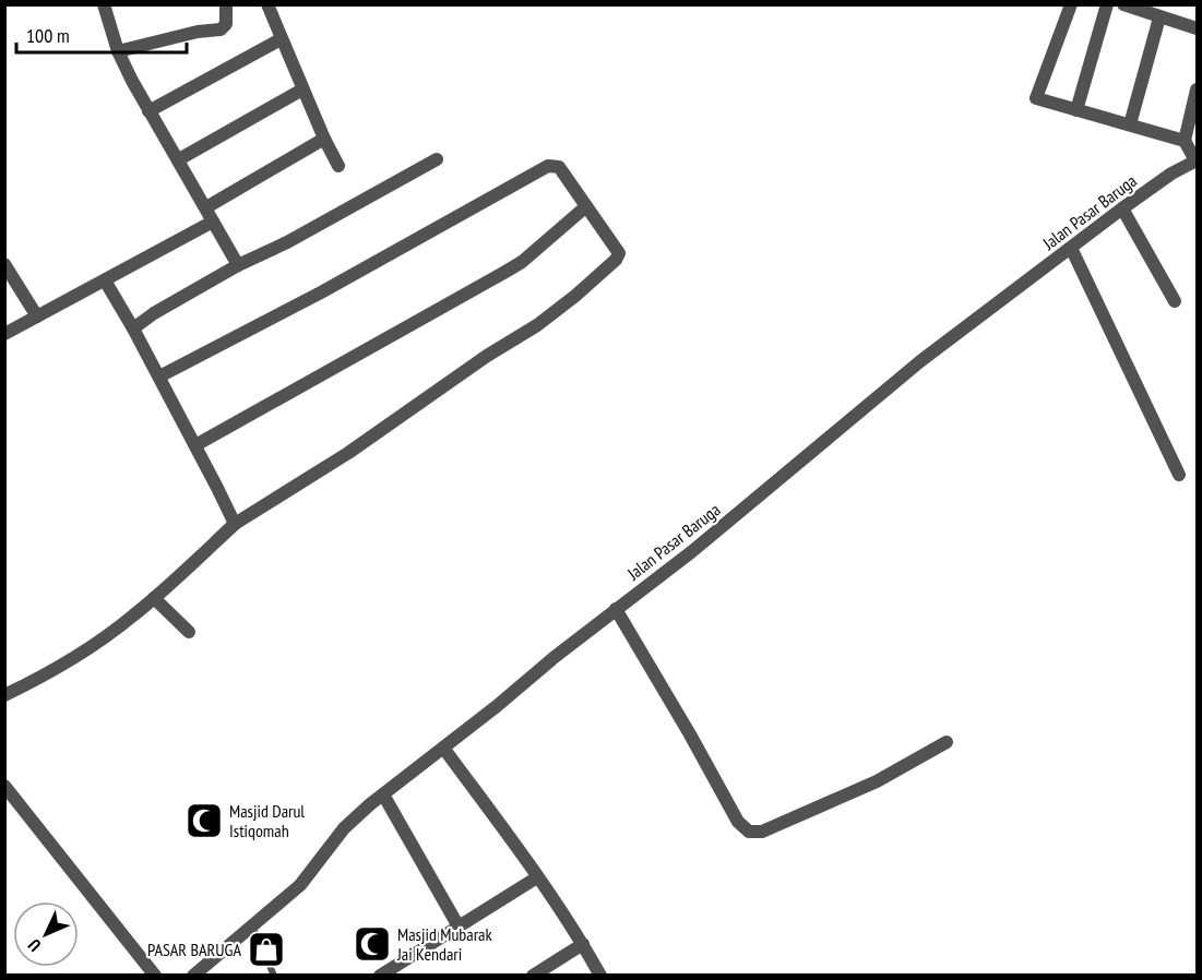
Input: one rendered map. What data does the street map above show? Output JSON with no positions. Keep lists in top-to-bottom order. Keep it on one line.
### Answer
{"streets":{"street":["Jalan Pasar Baruga"]},"places":{"mosque":["Masjid Darul Istiqomah","Masjid Mubarak Jai Kendari"],"shop":["PASAR BARUGA"]},"scale_bar":"100 m","north":"bottom left"}
